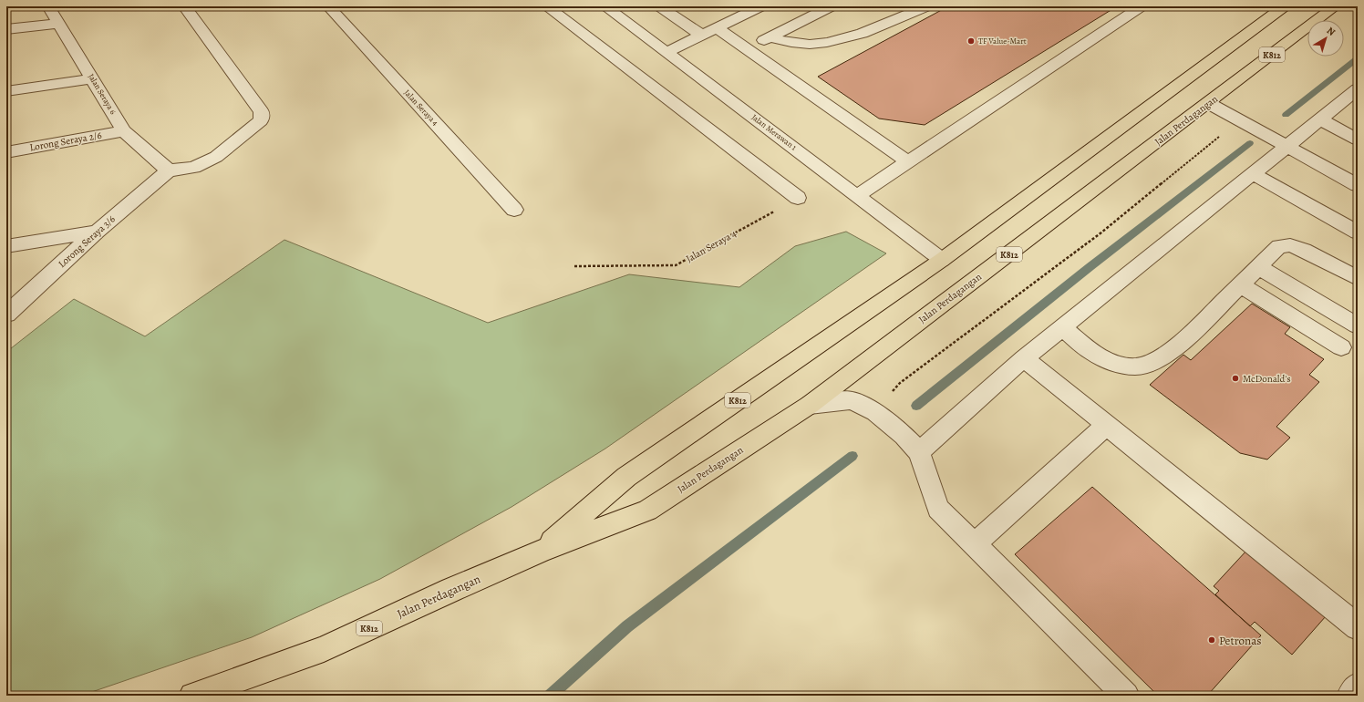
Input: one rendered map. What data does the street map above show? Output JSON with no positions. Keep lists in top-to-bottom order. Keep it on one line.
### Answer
{"streets":{"main road":["K812","Jalan Perdagangan"],"street":["Jalan Seraya 6","Jalan Seraya 4","Jalan Merawan 1","Lorong Seraya 2/6","Lorong Seraya 3/6"]},"crossings":[["Jalan Seraya 6","Lorong Seraya 2/6"],["Jalan Seraya 6","Lorong Seraya 3/6"],["Jalan Perdagangan","Jalan Merawan 1"]],"places":["TF Value-Mart","McDonald's","Petronas"],"north":"top right"}
